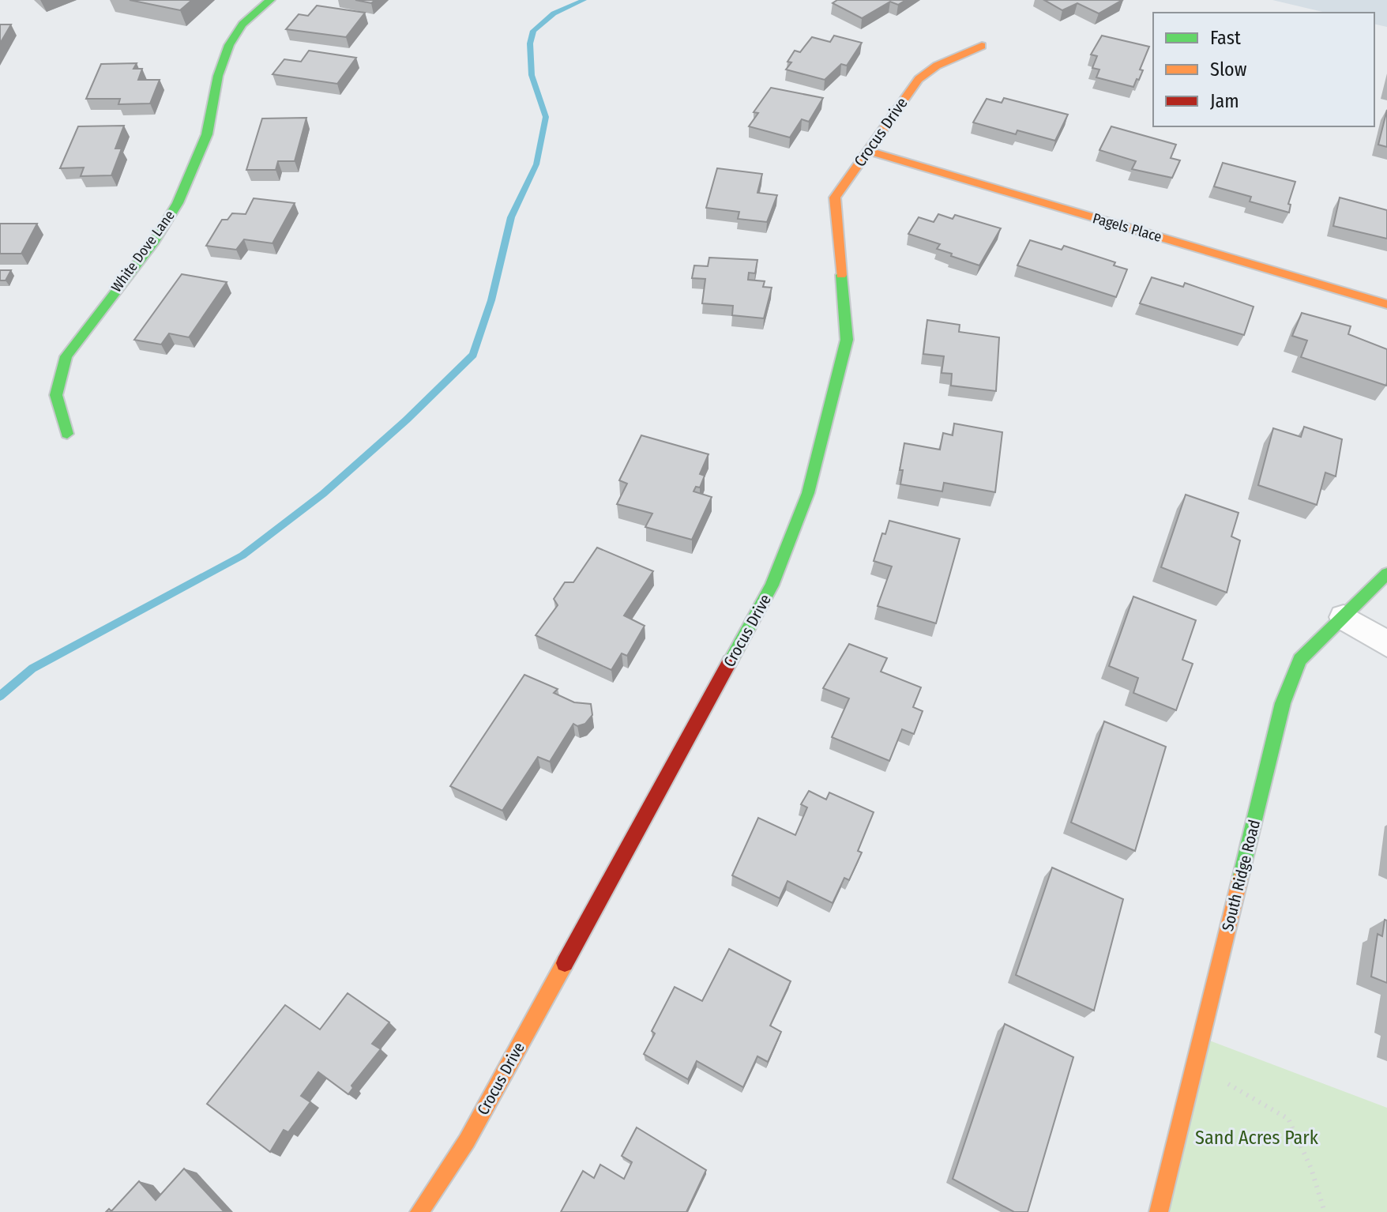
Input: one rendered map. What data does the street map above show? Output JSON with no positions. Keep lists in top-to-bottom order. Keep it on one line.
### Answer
{"streets":{"street":["Crocus Drive","Pagels Place","White Dove Lane","South Ridge Road"]},"crossings":[["Crocus Drive","Pagels Place"]],"parks":["Sand Acres Park"],"legend":["Fast","Slow","Jam"]}
